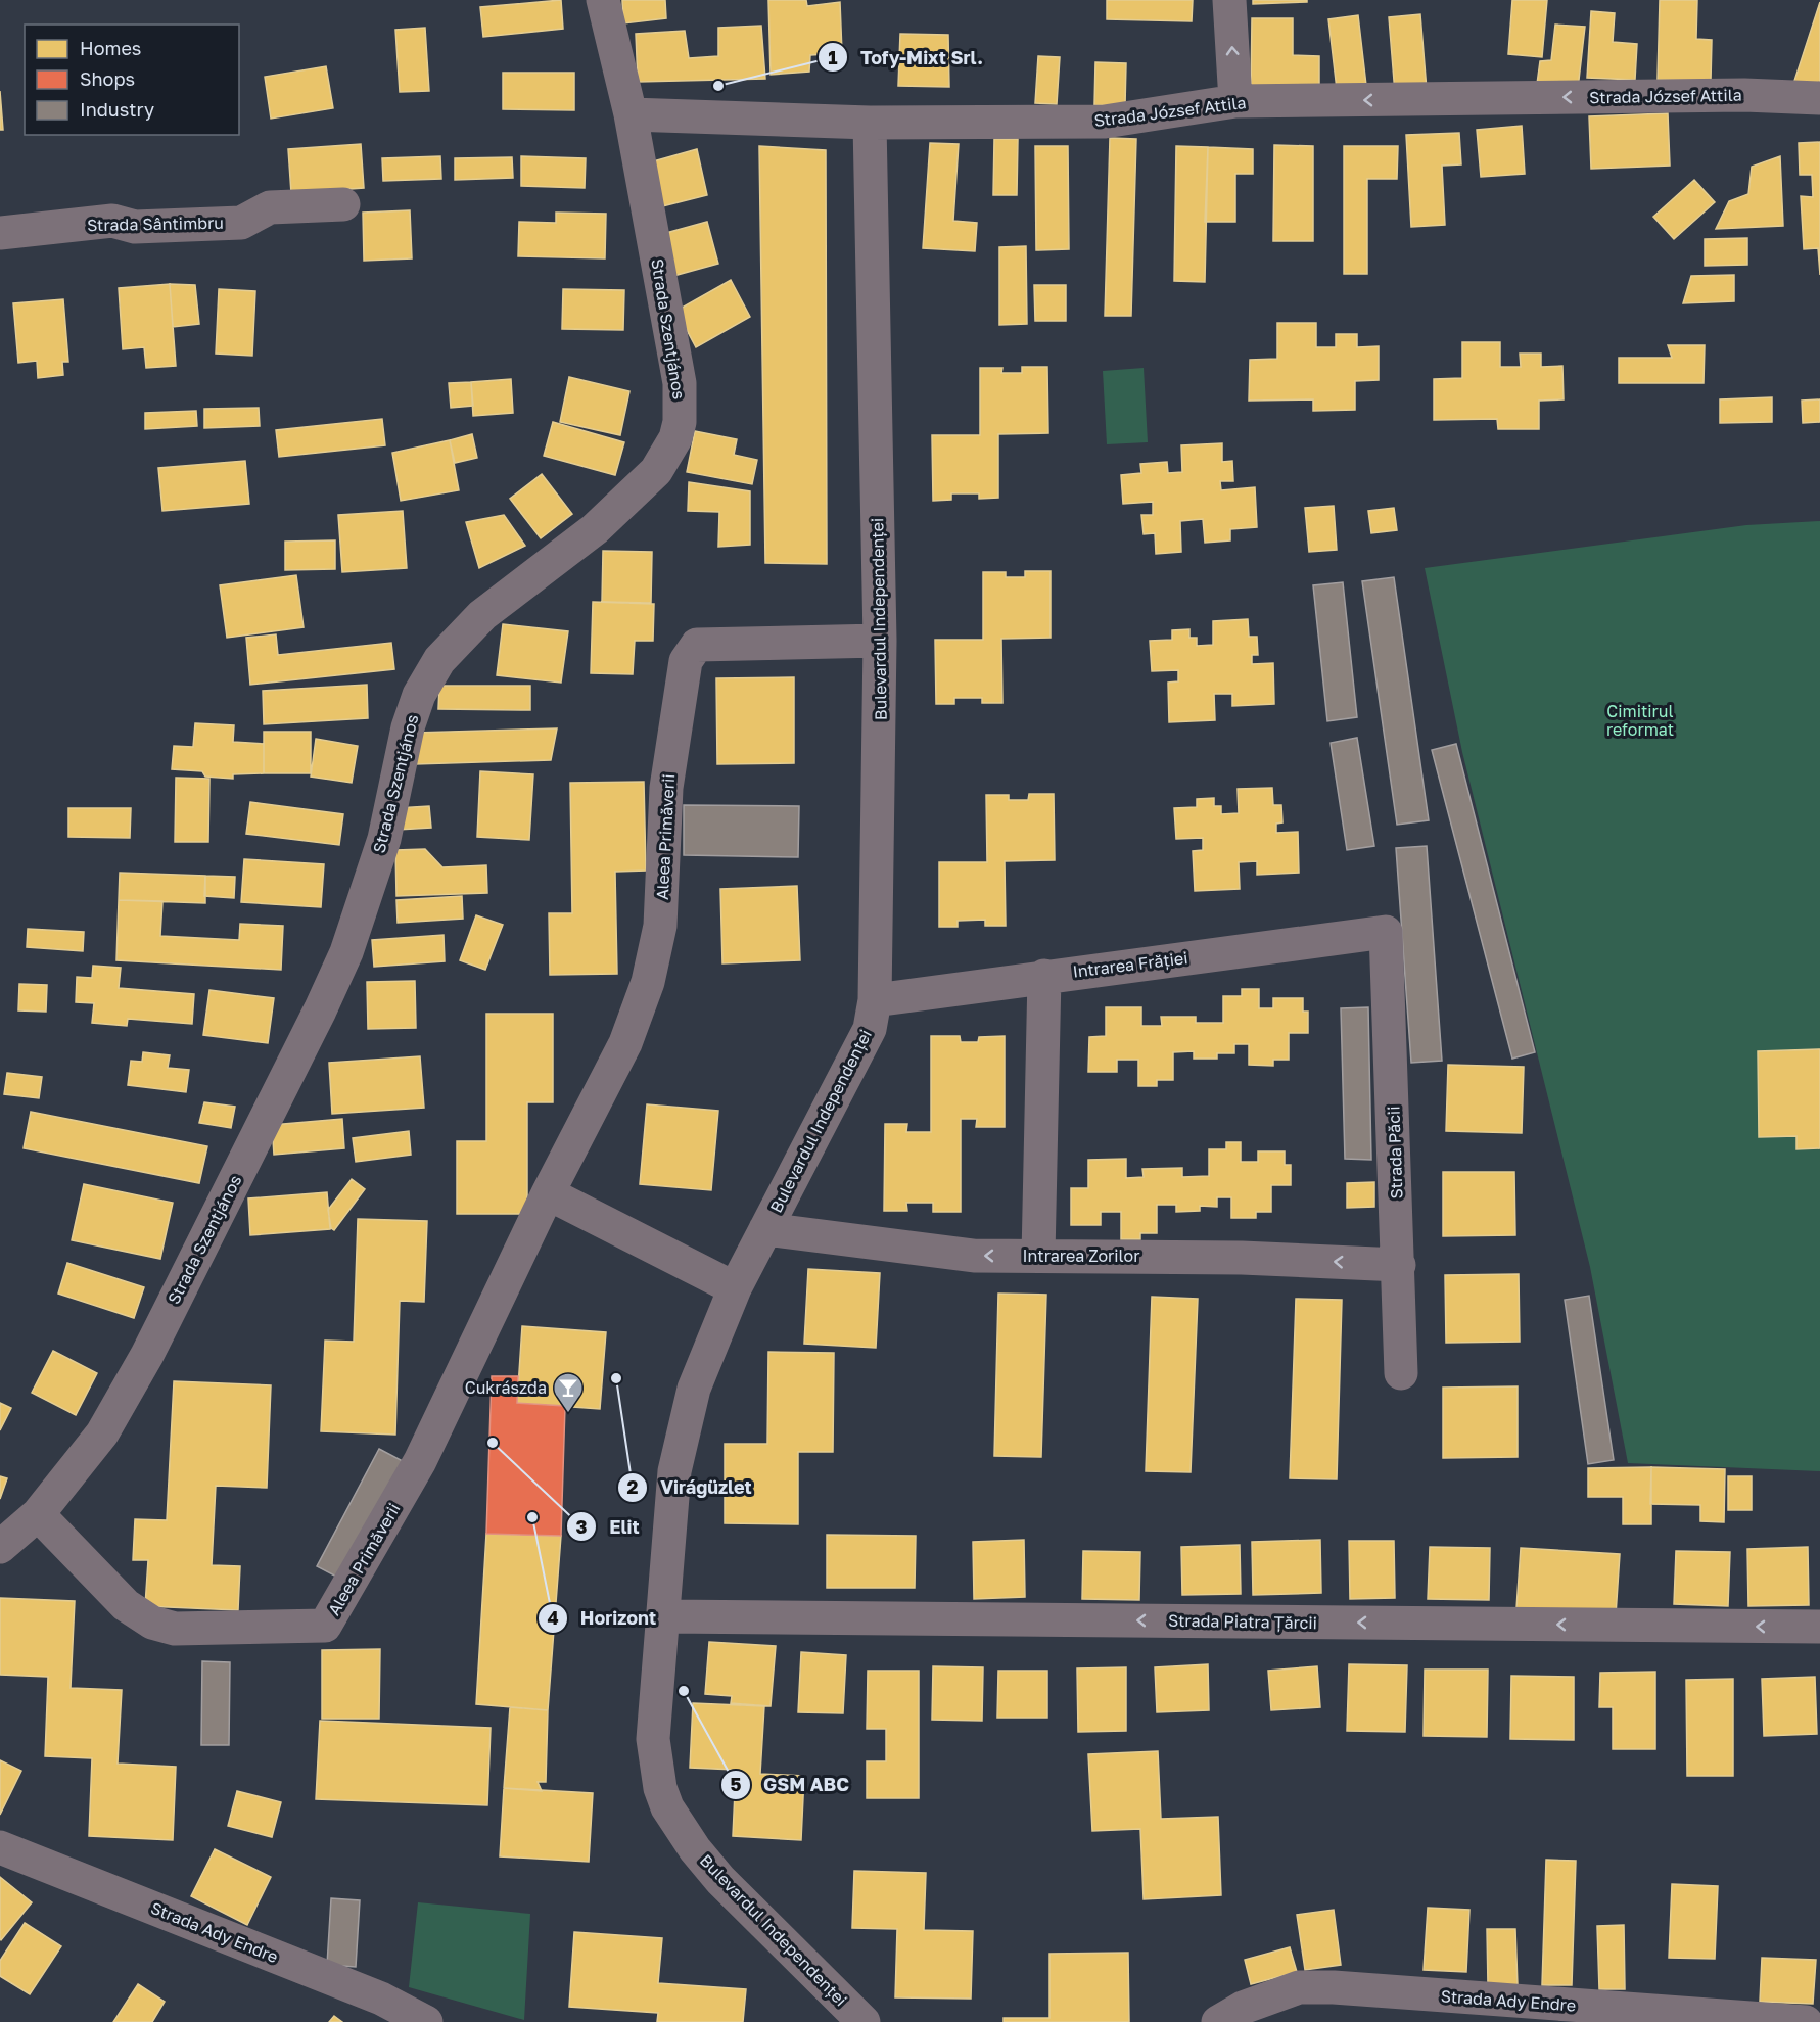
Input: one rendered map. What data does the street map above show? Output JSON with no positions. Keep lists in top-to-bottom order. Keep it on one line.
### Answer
{"streets":{"street":["Strada József Attila","Strada Sântimbru","Strada Szentjános","Bulevardul Independenței","Aleea Primăverii","Intrarea Frăției","Strada Păcii","Intrarea Zorilor","Strada Piatra Țărcii","Strada Ady Endre"]},"crossings":[["Strada József Attila","Strada Szentjános"],["Strada József Attila","Bulevardul Independenței"],["Strada Szentjános","Aleea Primăverii"],["Bulevardul Independenței","Aleea Primăverii"],["Bulevardul Independenței","Intrarea Frăției"],["Bulevardul Independenței","Intrarea Zorilor"],["Bulevardul Independenței","Strada Piatra Țărcii"],["Intrarea Frăției","Strada Păcii"],["Strada Păcii","Intrarea Zorilor"]],"one_way":["Strada József Attila","Intrarea Zorilor","Strada Piatra Țărcii"],"parks":["Cimitirul reformat"],"places":{"other":["Tofy-Mixt Srl.","Virágüzlet","Elit","Horizont","GSM ABC"],"bar":["Cukrászda"]},"legend":["Homes","Shops","Industry"]}
